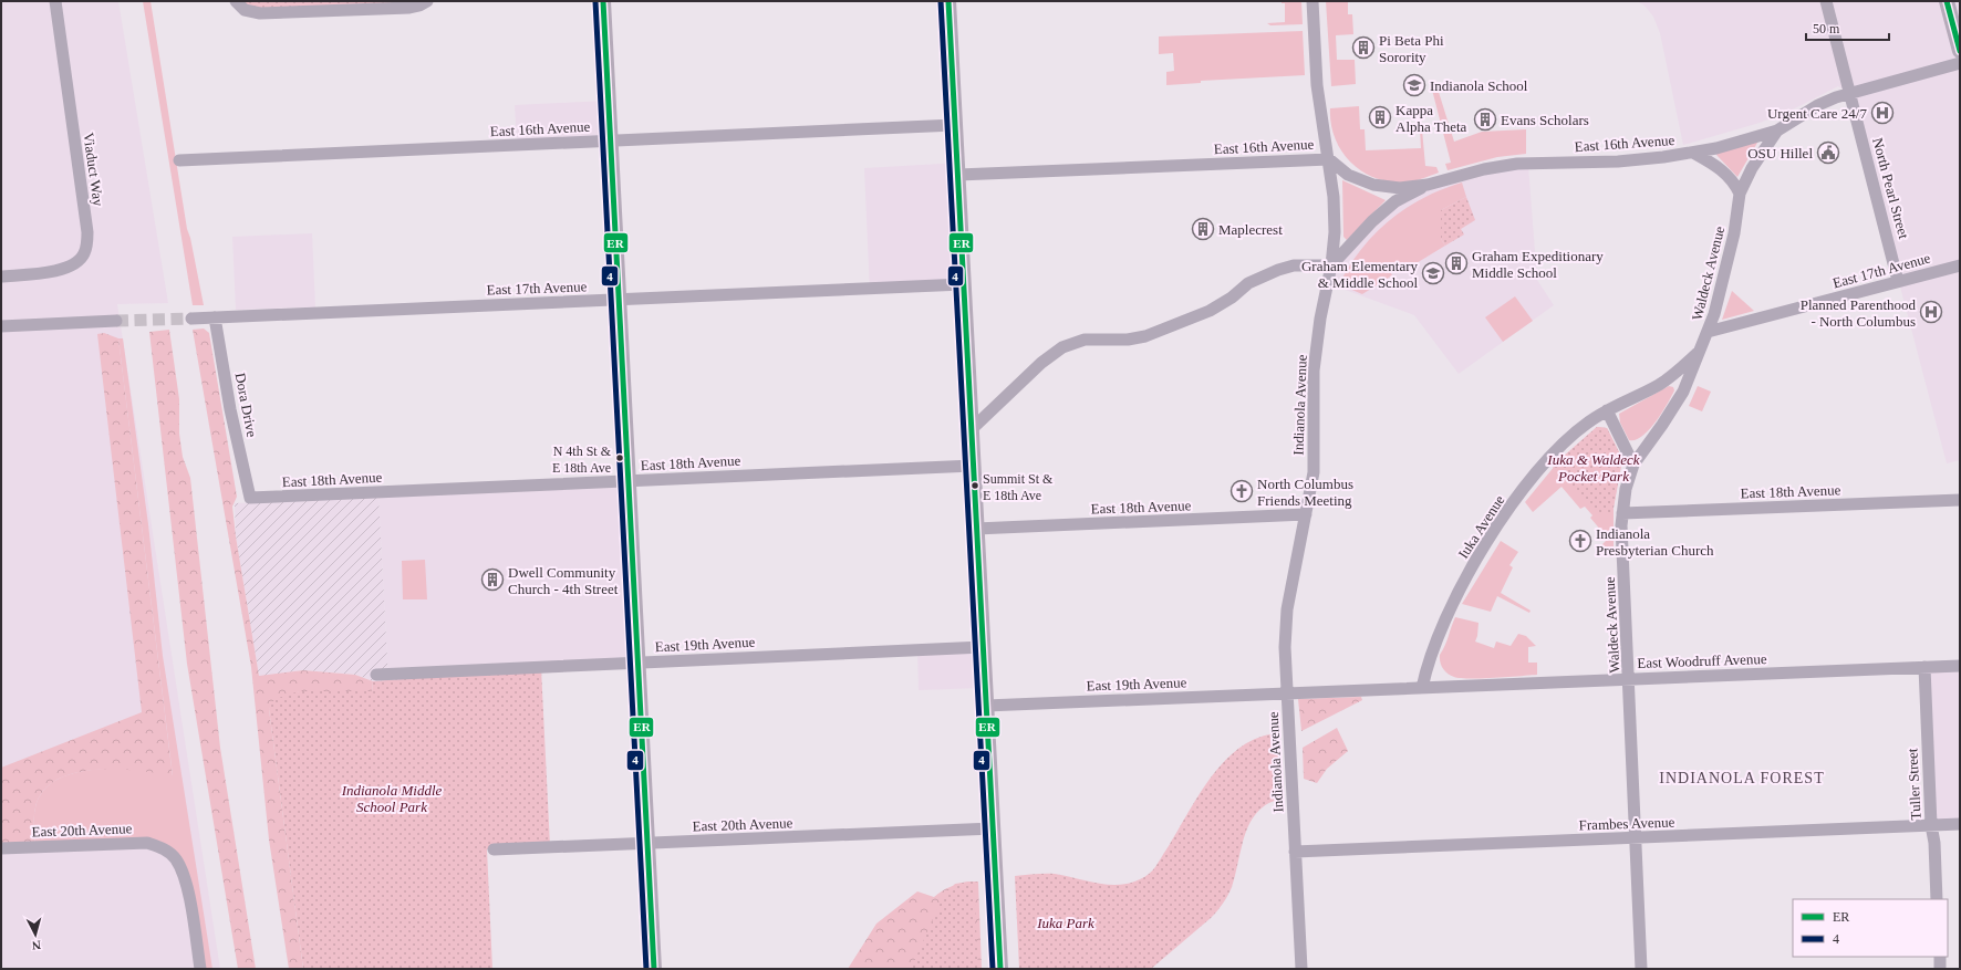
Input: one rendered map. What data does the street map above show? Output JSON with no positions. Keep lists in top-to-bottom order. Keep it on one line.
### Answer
{"streets":{"street":["East 16th Avenue","Viaduct Way","North Pearl Street","East 17th Avenue","Waldeck Avenue","Dora Drive","Indianola Avenue","East 18th Avenue","Iuka Avenue","East 19th Avenue","East Woodruff Avenue","Tuller Street","Frambes Avenue","East 20th Avenue"]},"crossings":[["East 16th Avenue","North Pearl Street"],["East 16th Avenue","Waldeck Avenue"],["East 16th Avenue","Indianola Avenue"],["North Pearl Street","East 17th Avenue"],["East 17th Avenue","Waldeck Avenue"],["East 17th Avenue","Dora Drive"],["Waldeck Avenue","East 18th Avenue"],["Waldeck Avenue","Iuka Avenue"],["Waldeck Avenue","East Woodruff Avenue"],["Waldeck Avenue","Frambes Avenue"],["Dora Drive","East 18th Avenue"],["Indianola Avenue","East 18th Avenue"],["Indianola Avenue","East 19th Avenue"],["Indianola Avenue","East Woodruff Avenue"],["Indianola Avenue","Frambes Avenue"],["Iuka Avenue","East Woodruff Avenue"],["East 19th Avenue","East Woodruff Avenue"],["East Woodruff Avenue","Tuller Street"],["Tuller Street","Frambes Avenue"]],"districts":["INDIANOLA FOREST"],"parks":["Iuka & Waldeck Pocket Park","Indianola Middle School Park","Iuka Park"],"places":{"building":["Pi Beta Phi Sorority","Kappa Alpha Theta","Evans Scholars","Maplecrest","Graham Expeditionary Middle School","Dwell Community Church - 4th Street"],"school or university":["Indianola School","Graham Elementary & Middle School"],"hospital":["Urgent Care 24/7","Planned Parenthood - North Columbus"],"public building":["OSU Hillel"],"other":["N 4th St & E 18th Ave","Summit St & E 18th Ave"],"church":["North Columbus Friends Meeting","Indianola Presbyterian Church"]},"lines":["transit line ER","transit line 4"],"legend":["ER","4"],"scale_bar":"50 m","north":"bottom"}
